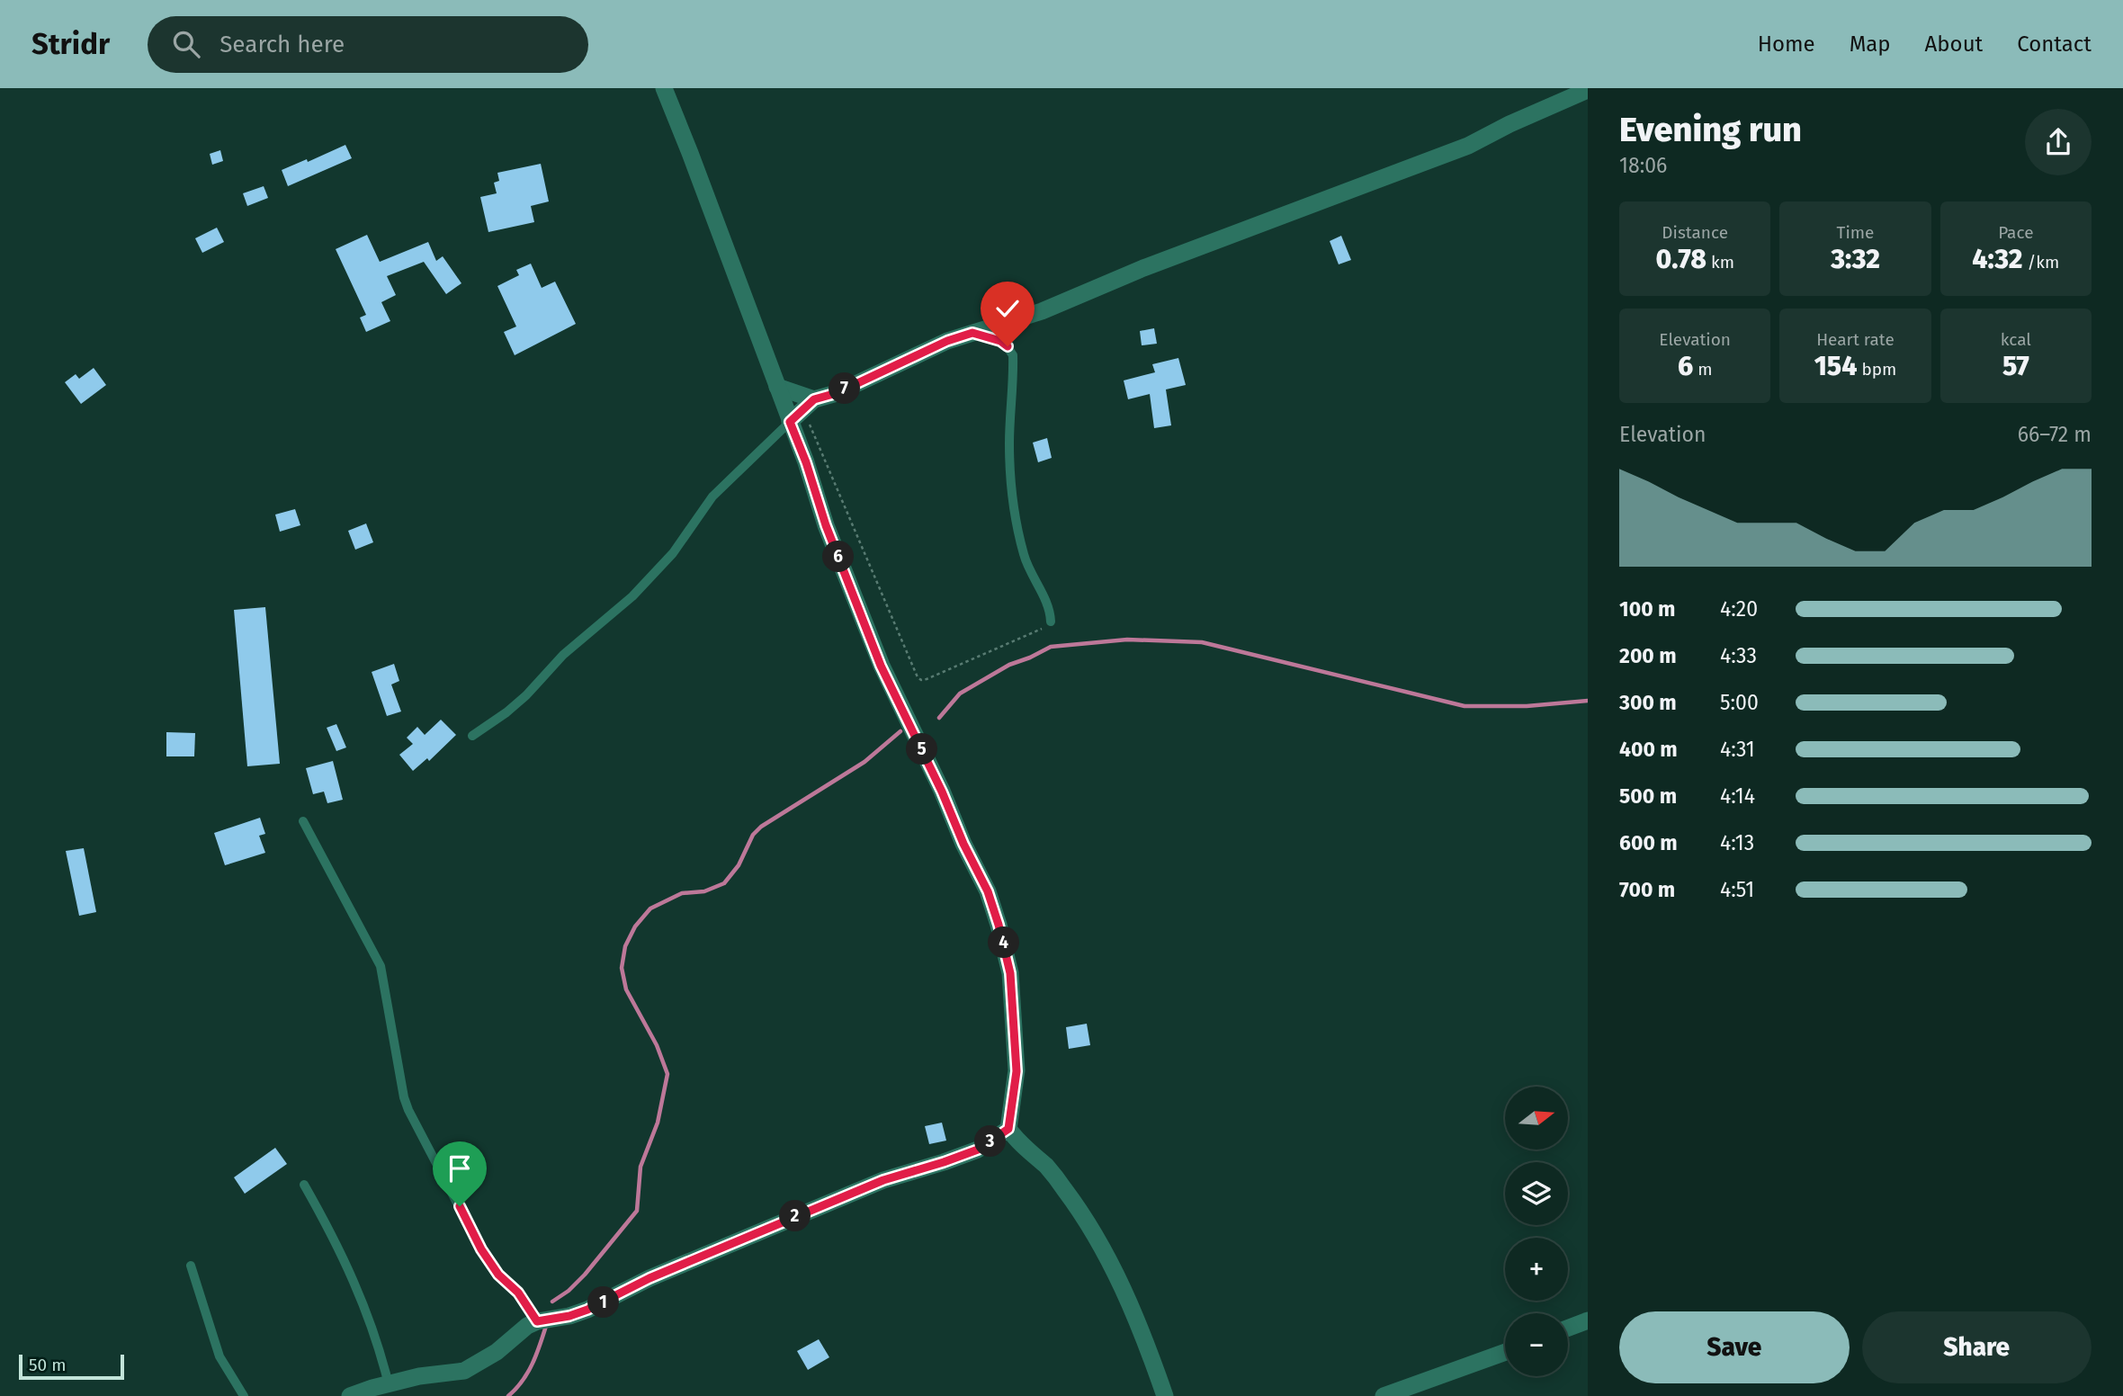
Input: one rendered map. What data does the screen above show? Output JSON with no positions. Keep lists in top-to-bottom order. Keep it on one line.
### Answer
{"scale_bar":"50 m","north":"right","page":{"header":"Stridr","search":"Search here","nav":["Home","Map","About","Contact"],"heading":["Evening run","18:06"],"stats":[["Distance","0.78 km"],["Time","3:32"],["Pace","4:32 /km"],["Elevation","6 m"],["Heart rate","154 bpm"],["kcal","57"]],"pins":["7","6","5","4","3","2","1"],"chart":["Elevation","66–72 m"],"list":[{"name":"100 m","note":"4:20"},{"name":"200 m","note":"4:33"},{"name":"300 m","note":"5:00"},{"name":"400 m","note":"4:31"},{"name":"500 m","note":"4:14"},{"name":"600 m","note":"4:13"},{"name":"700 m","note":"4:51"}],"map_buttons":["+","−"],"buttons":["Save","Share"],"scale":"50 m"}}
